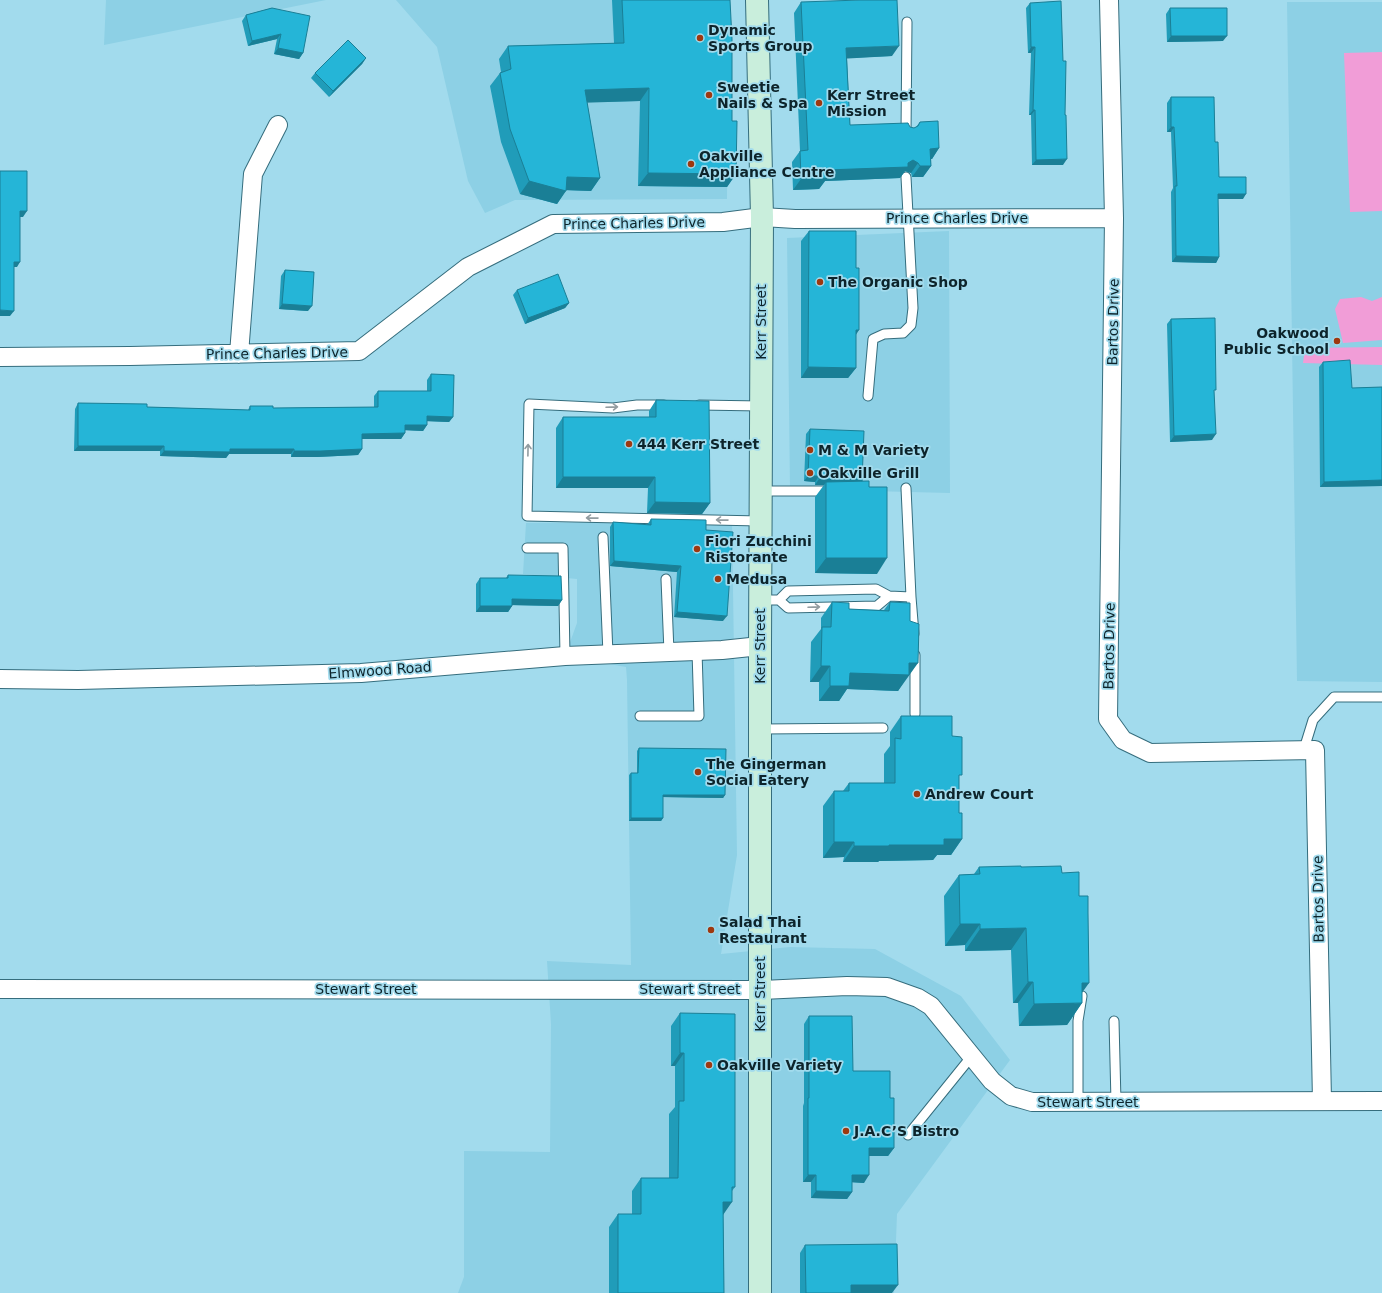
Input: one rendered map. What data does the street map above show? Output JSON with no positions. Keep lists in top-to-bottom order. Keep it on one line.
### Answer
{"streets":{"main road":["Kerr Street"],"street":["Prince Charles Drive","Bartos Drive","Elmwood Road","Stewart Street"]},"crossings":[["Prince Charles Drive","Kerr Street"],["Prince Charles Drive","Bartos Drive"],["Kerr Street","Elmwood Road"],["Kerr Street","Stewart Street"],["Bartos Drive","Stewart Street"]],"places":["Dynamic Sports Group","Sweetie Nails & Spa","Kerr Street Mission","Oakville Appliance Centre","The Organic Shop","Oakwood Public School","444 Kerr Street","M & M Variety","Oakville Grill","Fiori Zucchini Ristorante","Medusa","The Gingerman Social Eatery","Andrew Court","Salad Thai Restaurant","Oakville Variety","J.A.C’S Bistro"]}
